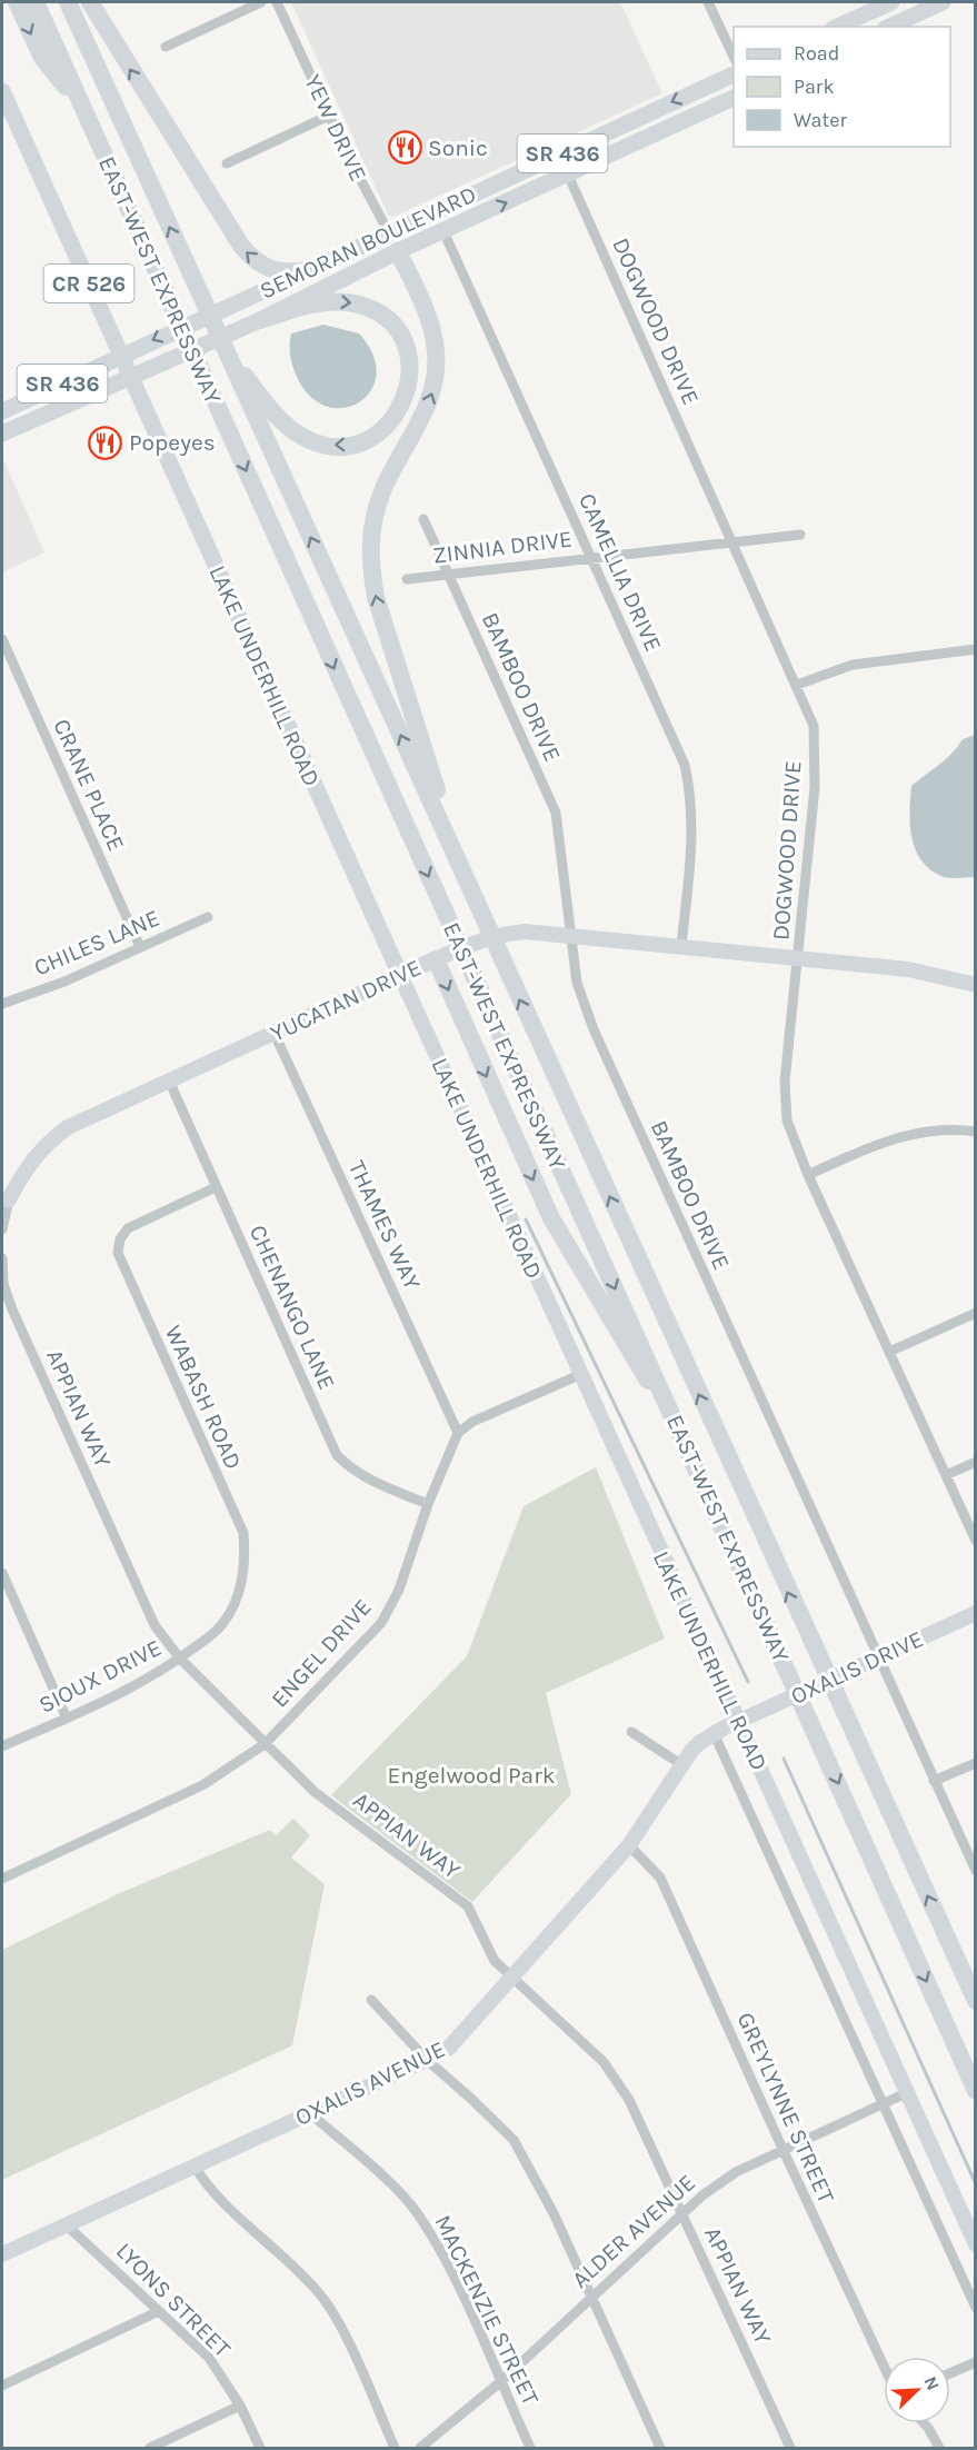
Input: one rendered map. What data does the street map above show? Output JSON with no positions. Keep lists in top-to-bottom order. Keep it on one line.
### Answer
{"streets":{"highway":["EAST-WEST EXPRESSWAY"],"main road":["YEW DRIVE","SR 436","SEMORAN BOULEVARD","CR 526","LAKE UNDERHILL ROAD","YUCATAN DRIVE"],"street":["DOGWOOD DRIVE","ZINNIA DRIVE","CAMELLIA DRIVE","BAMBOO DRIVE","CRANE PLACE","CHILES LANE","THAMES WAY","CHENANGO LANE","WABASH ROAD","APPIAN WAY","ENGEL DRIVE","OXALIS DRIVE","SIOUX DRIVE","OXALIS AVENUE","GREYLYNNE STREET","ALDER AVENUE","LYONS STREET","MACKENZIE STREET"]},"crossings":[["YEW DRIVE","SEMORAN BOULEVARD"],["SEMORAN BOULEVARD","DOGWOOD DRIVE"],["SEMORAN BOULEVARD","CAMELLIA DRIVE"],["SEMORAN BOULEVARD","LAKE UNDERHILL ROAD"],["DOGWOOD DRIVE","ZINNIA DRIVE"],["DOGWOOD DRIVE","YUCATAN DRIVE"],["ZINNIA DRIVE","CAMELLIA DRIVE"],["ZINNIA DRIVE","BAMBOO DRIVE"],["CAMELLIA DRIVE","YUCATAN DRIVE"],["LAKE UNDERHILL ROAD","YUCATAN DRIVE"],["LAKE UNDERHILL ROAD","OXALIS DRIVE"],["LAKE UNDERHILL ROAD","OXALIS AVENUE"],["LAKE UNDERHILL ROAD","ALDER AVENUE"],["BAMBOO DRIVE","YUCATAN DRIVE"],["BAMBOO DRIVE","OXALIS DRIVE"],["CRANE PLACE","CHILES LANE"],["YUCATAN DRIVE","THAMES WAY"],["YUCATAN DRIVE","CHENANGO LANE"],["THAMES WAY","ENGEL DRIVE"],["CHENANGO LANE","WABASH ROAD"],["CHENANGO LANE","ENGEL DRIVE"],["WABASH ROAD","APPIAN WAY"],["WABASH ROAD","SIOUX DRIVE"],["APPIAN WAY","ENGEL DRIVE"],["APPIAN WAY","SIOUX DRIVE"],["APPIAN WAY","OXALIS AVENUE"],["APPIAN WAY","ALDER AVENUE"],["OXALIS DRIVE","OXALIS AVENUE"],["OXALIS AVENUE","GREYLYNNE STREET"],["OXALIS AVENUE","LYONS STREET"],["OXALIS AVENUE","MACKENZIE STREET"],["GREYLYNNE STREET","ALDER AVENUE"],["ALDER AVENUE","MACKENZIE STREET"]],"parks":["Engelwood Park"],"places":{"restaurant":["Sonic","Popeyes"]},"legend":["Road","Park","Water"],"north":"top right"}
